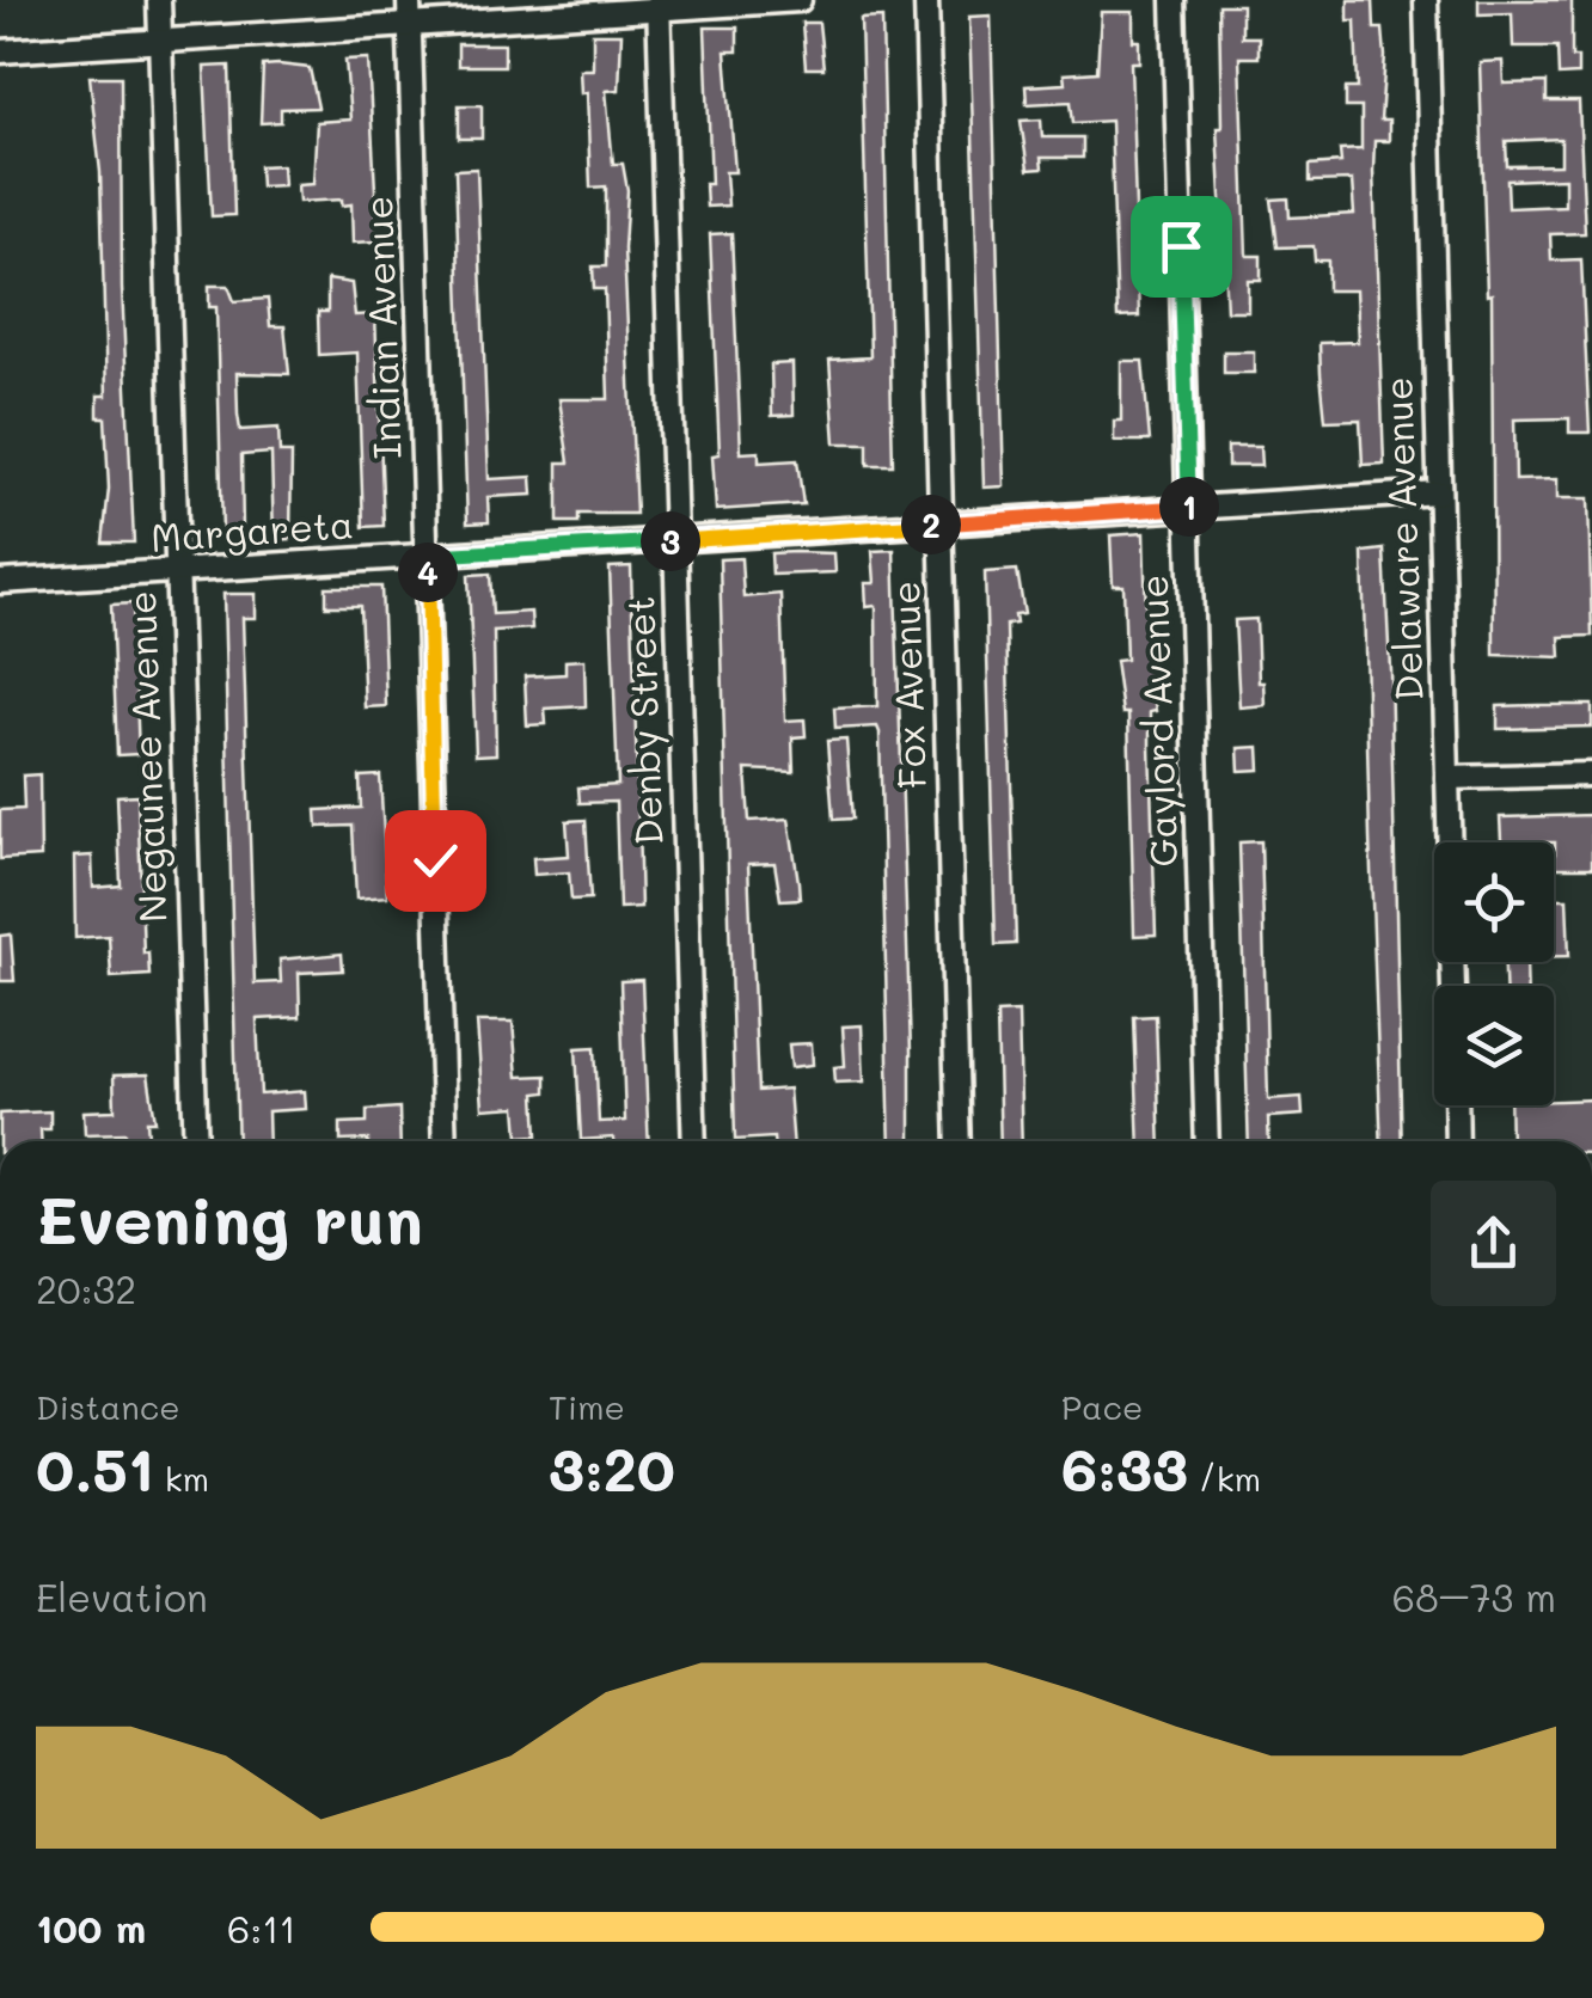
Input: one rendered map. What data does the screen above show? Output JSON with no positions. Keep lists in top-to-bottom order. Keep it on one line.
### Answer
{"streets":{"street":["Indian Avenue","Margareta","Delaware Avenue","Fox Avenue","Denby Street","Gaylord Avenue","Negaunee Avenue"]},"crossings":[["Indian Avenue","Margareta"],["Margareta","Delaware Avenue"],["Margareta","Fox Avenue"],["Margareta","Denby Street"],["Margareta","Gaylord Avenue"],["Margareta","Negaunee Avenue"]],"page":{"pins":["1","2","3","4"],"heading":["Evening run","20:32"],"stats":[["Distance","0.51 km"],["Time","3:20"],["Pace","6:33 /km"]],"chart":["Elevation","68–73 m"],"list":[{"name":"100 m","note":"6:11"}]}}
